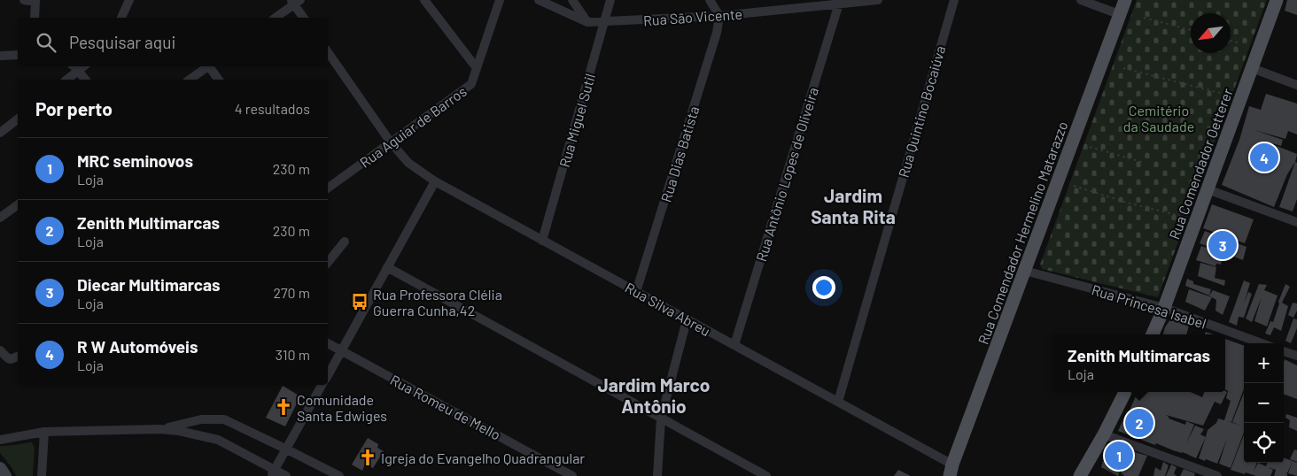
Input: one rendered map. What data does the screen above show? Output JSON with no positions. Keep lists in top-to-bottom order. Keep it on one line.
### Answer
{"streets":{"main road":["Rua Comendador Oetterer","Rua Comendador Hermelino Matarazzo"],"street":["Rua São Vicente","Rua Quintino Bocaiúva","Rua Miguel Sutil","Rua Aguiar de Barros","Rua Dias Batista","Rua Antônio Lopes de Oliveira","Rua Princesa Isabel","Rua Silva Abreu","Rua Romeu de Mello"]},"crossings":[["Rua São Vicente","Rua Miguel Sutil"],["Rua São Vicente","Rua Dias Batista"],["Rua São Vicente","Rua Antônio Lopes de Oliveira"],["Rua Quintino Bocaiúva","Rua Silva Abreu"],["Rua Miguel Sutil","Rua Silva Abreu"],["Rua Aguiar de Barros","Rua Silva Abreu"],["Rua Dias Batista","Rua Silva Abreu"],["Rua Comendador Oetterer","Rua Princesa Isabel"],["Rua Antônio Lopes de Oliveira","Rua Silva Abreu"],["Rua Comendador Hermelino Matarazzo","Rua Princesa Isabel"],["Rua Comendador Hermelino Matarazzo","Rua Silva Abreu"]],"districts":["Jardim Santa Rita","Jardim Marco Antônio"],"parks":["Cemitério da Saudade"],"places":{"bus stop":["Rua Professora Clélia Guerra Cunha,42"],"church":["Comunidade Santa Edwiges","Igreja do Evangelho Quadrangular"]},"north":"bottom left","page":{"search":"Pesquisar aqui","heading":["Por perto","4 resultados"],"list":[{"mark":"1","name":"MRC seminovos","note":"Loja","value":"230 m"},{"mark":"2","name":"Zenith Multimarcas","note":"Loja","value":"230 m"},{"mark":"3","name":"Diecar Multimarcas","note":"Loja","value":"270 m"},{"mark":"4","name":"R W Automóveis","note":"Loja","value":"310 m"}],"pins":["4","3","2","1"],"popup":["Zenith Multimarcas","Loja"],"map_buttons":["+","−"]}}
